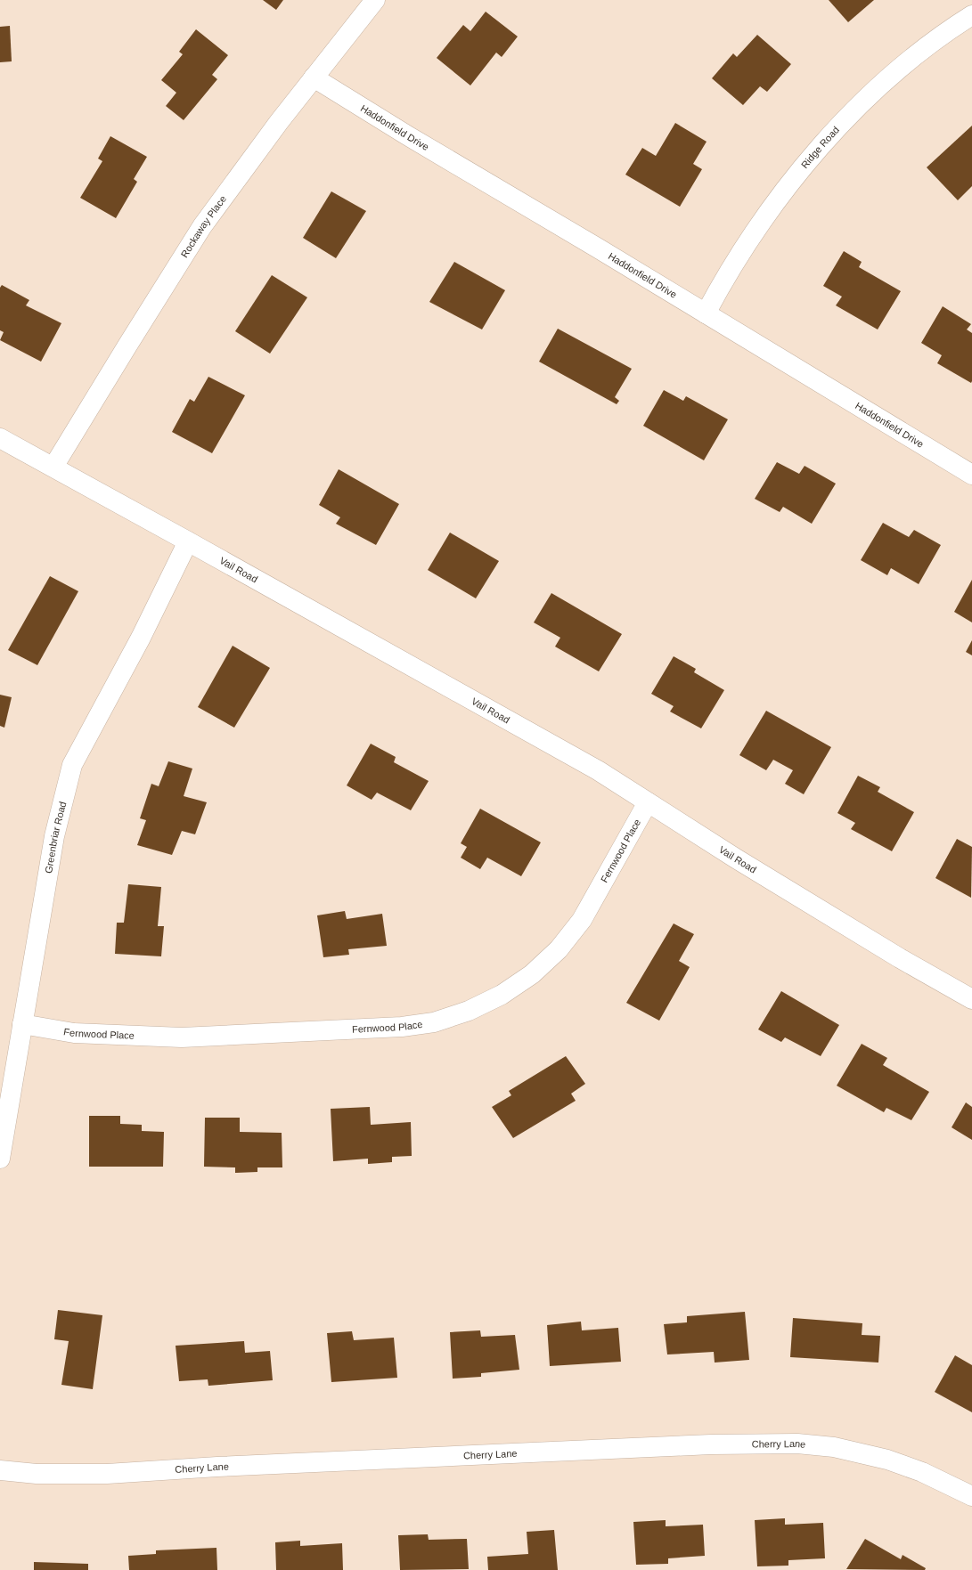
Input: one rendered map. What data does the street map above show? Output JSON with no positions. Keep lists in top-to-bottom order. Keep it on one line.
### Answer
{"streets":{"street":["Haddonfield Drive","Ridge Road","Rockaway Place","Vail Road","Greenbriar Road","Fernwood Place","Cherry Lane"]},"crossings":[["Haddonfield Drive","Ridge Road"],["Haddonfield Drive","Rockaway Place"],["Rockaway Place","Vail Road"],["Vail Road","Greenbriar Road"],["Vail Road","Fernwood Place"],["Greenbriar Road","Fernwood Place"]]}
